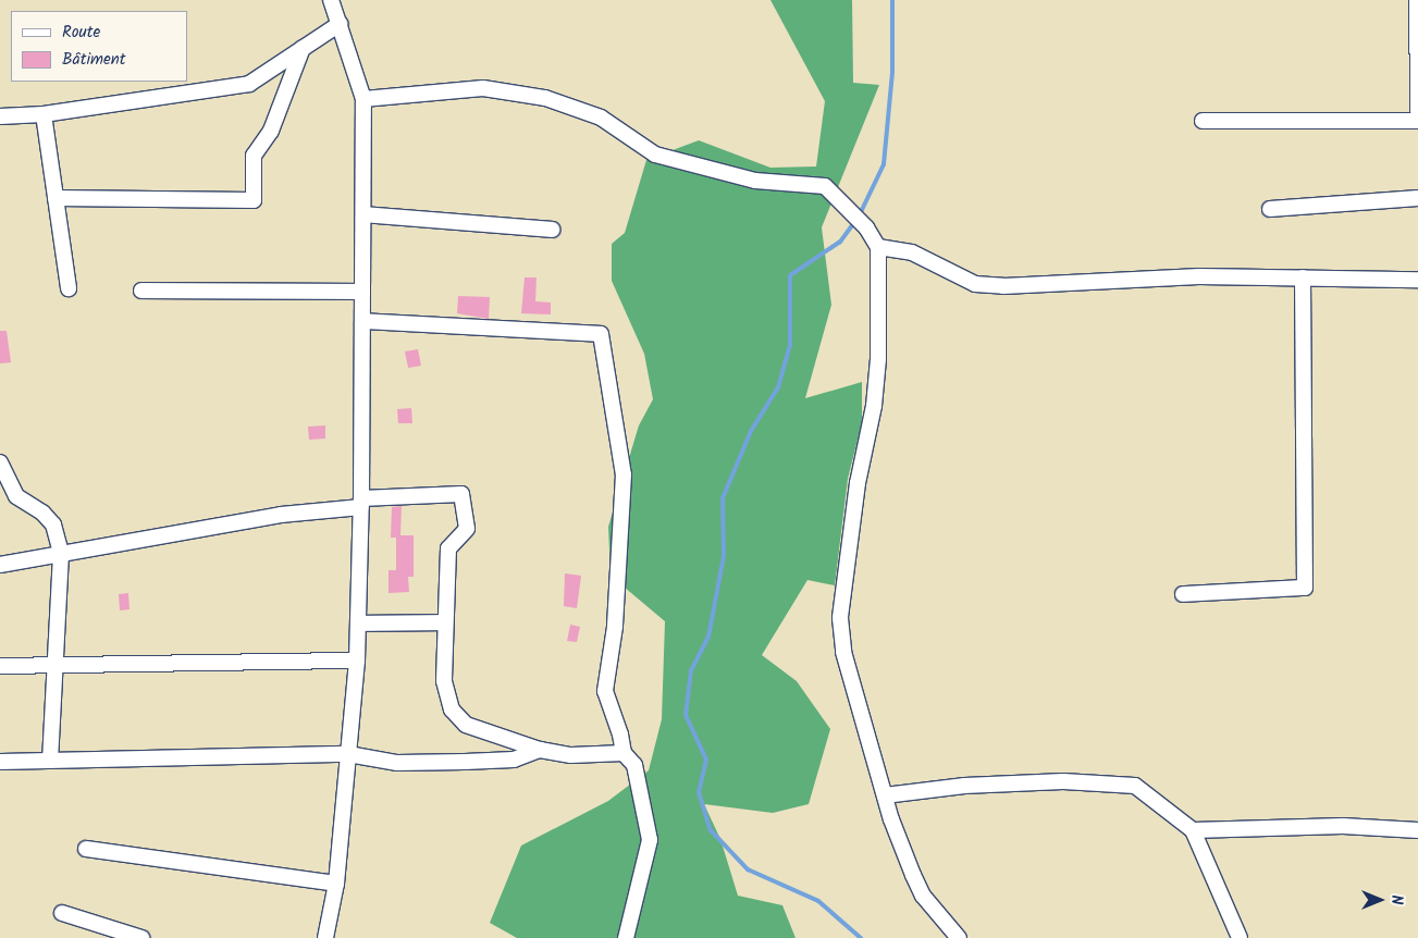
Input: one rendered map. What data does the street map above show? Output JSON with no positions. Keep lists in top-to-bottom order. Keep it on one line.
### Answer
{"legend":["Route","Bâtiment"],"north":"right"}
